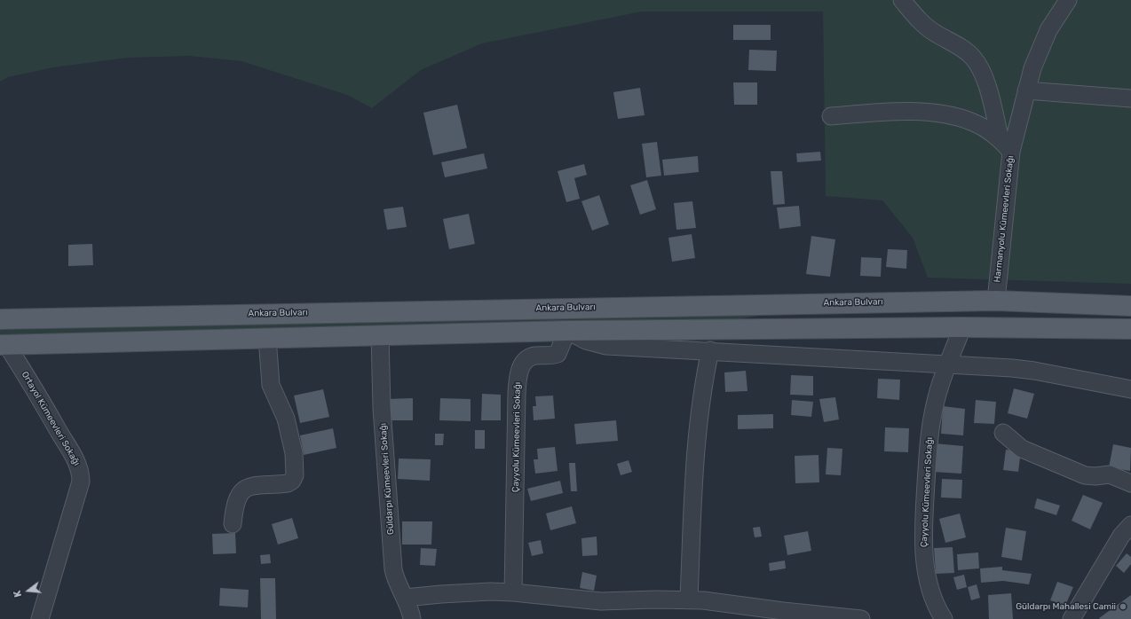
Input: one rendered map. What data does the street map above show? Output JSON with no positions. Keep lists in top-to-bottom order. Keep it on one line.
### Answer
{"streets":{"main road":["Ankara Bulvarı"],"street":["Harmanyolu Kümeevleri Sokağı","Ortayol Kümeevleri Sokağı","Çayyolu Kümeevleri Sokağı","Güldarpı Kümeevleri Sokağı"]},"crossings":[["Harmanyolu Kümeevleri Sokağı","Ankara Bulvarı"]],"places":["Güldarpı Mahallesi Camii"],"north":"left"}
